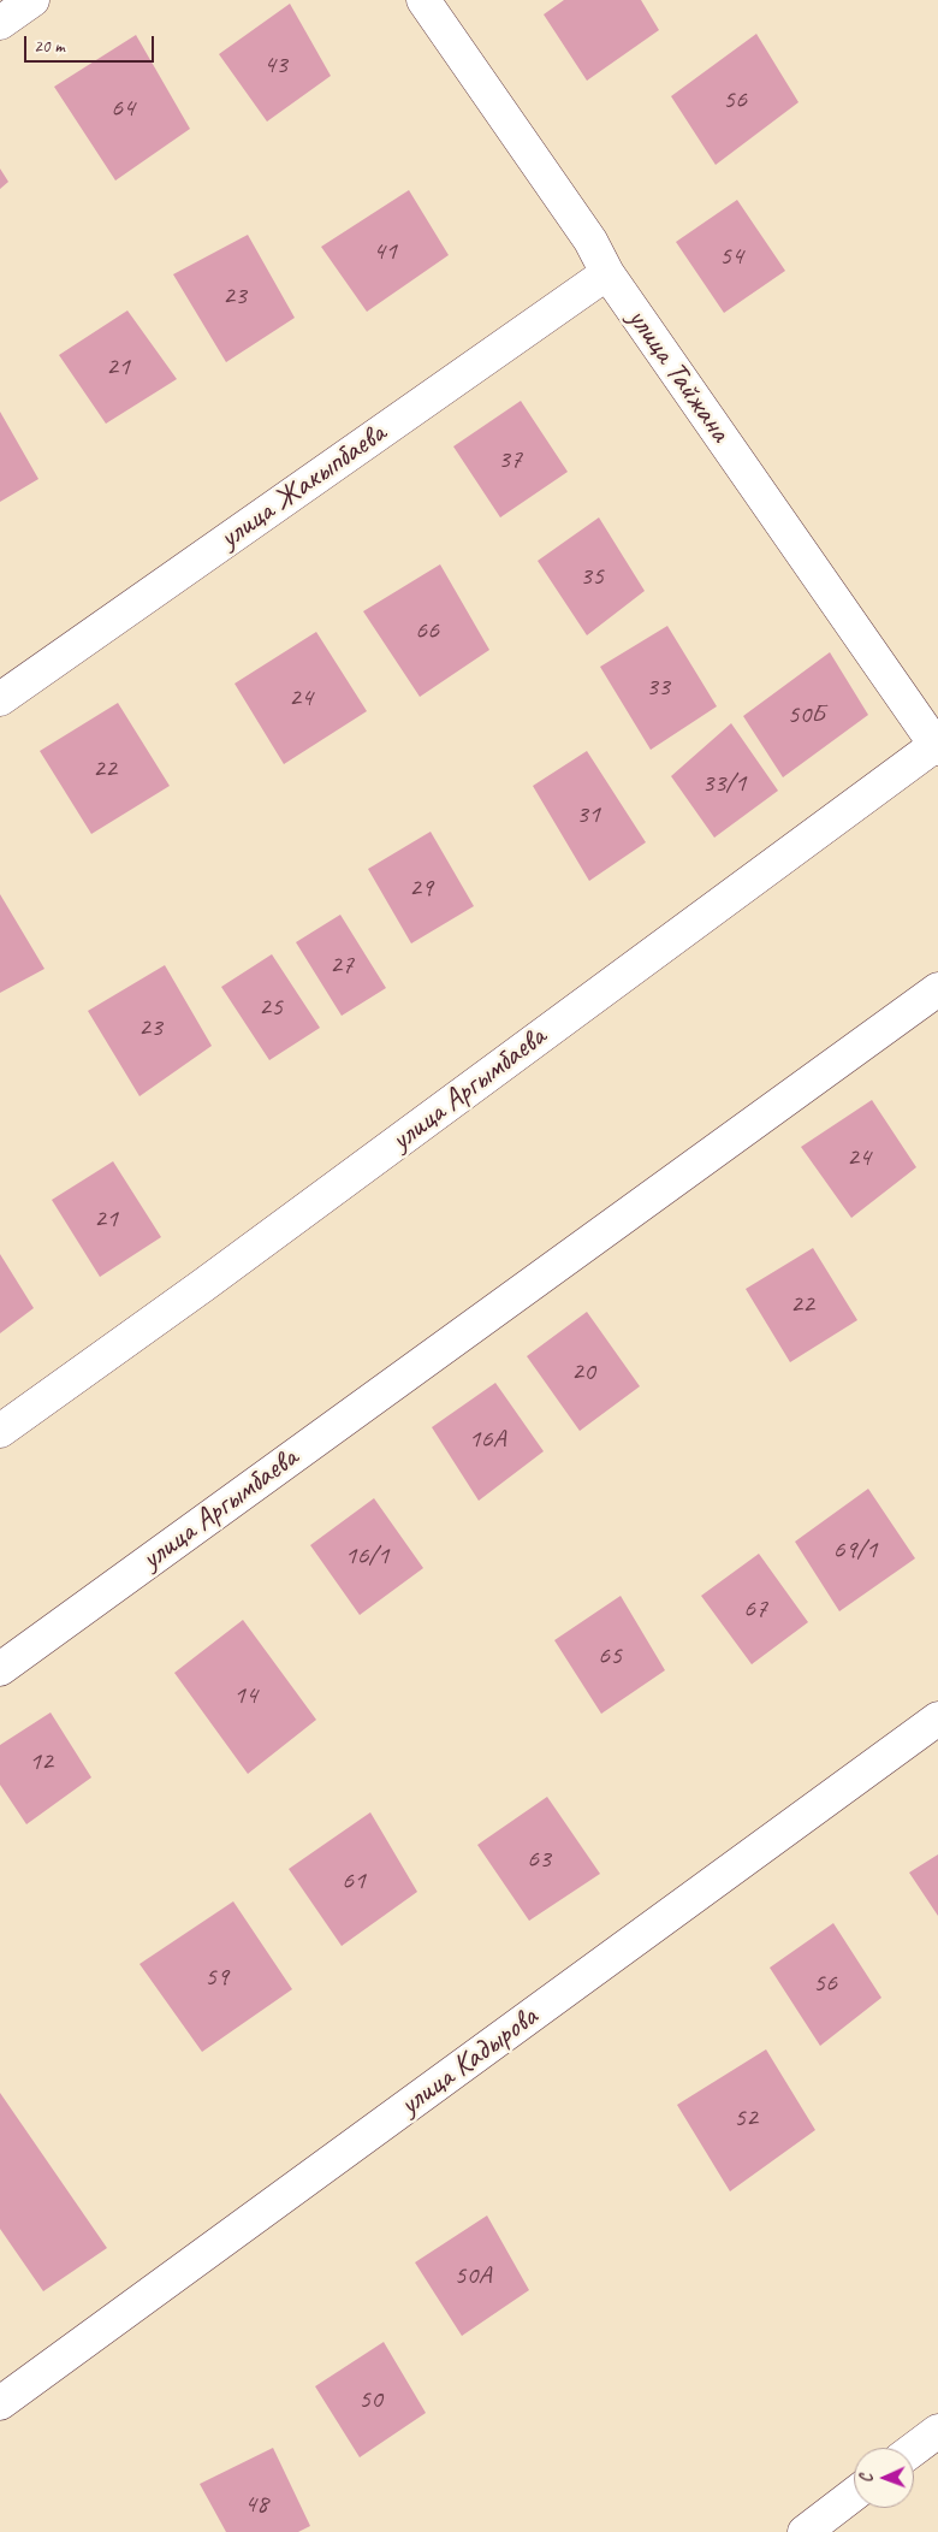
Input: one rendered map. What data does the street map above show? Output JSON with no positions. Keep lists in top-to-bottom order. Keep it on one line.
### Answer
{"streets":{"street":["улица Тайжана","улица Жакыпбаева","улица Аргымбаева","улица Кадырова"]},"crossings":[["улица Тайжана","улица Жакыпбаева"],["улица Тайжана","улица Аргымбаева"]],"house_numbers":["43","56","64","41","54","23","21","37","35","66","33","24","50Б","22","33/1","31","29","27","25","23","24","21","22","20","16А","69/1","16/1","67","65","14","12","63","61","59","56","52","50А","50","48"],"scale_bar":"20 m","north":"left"}
